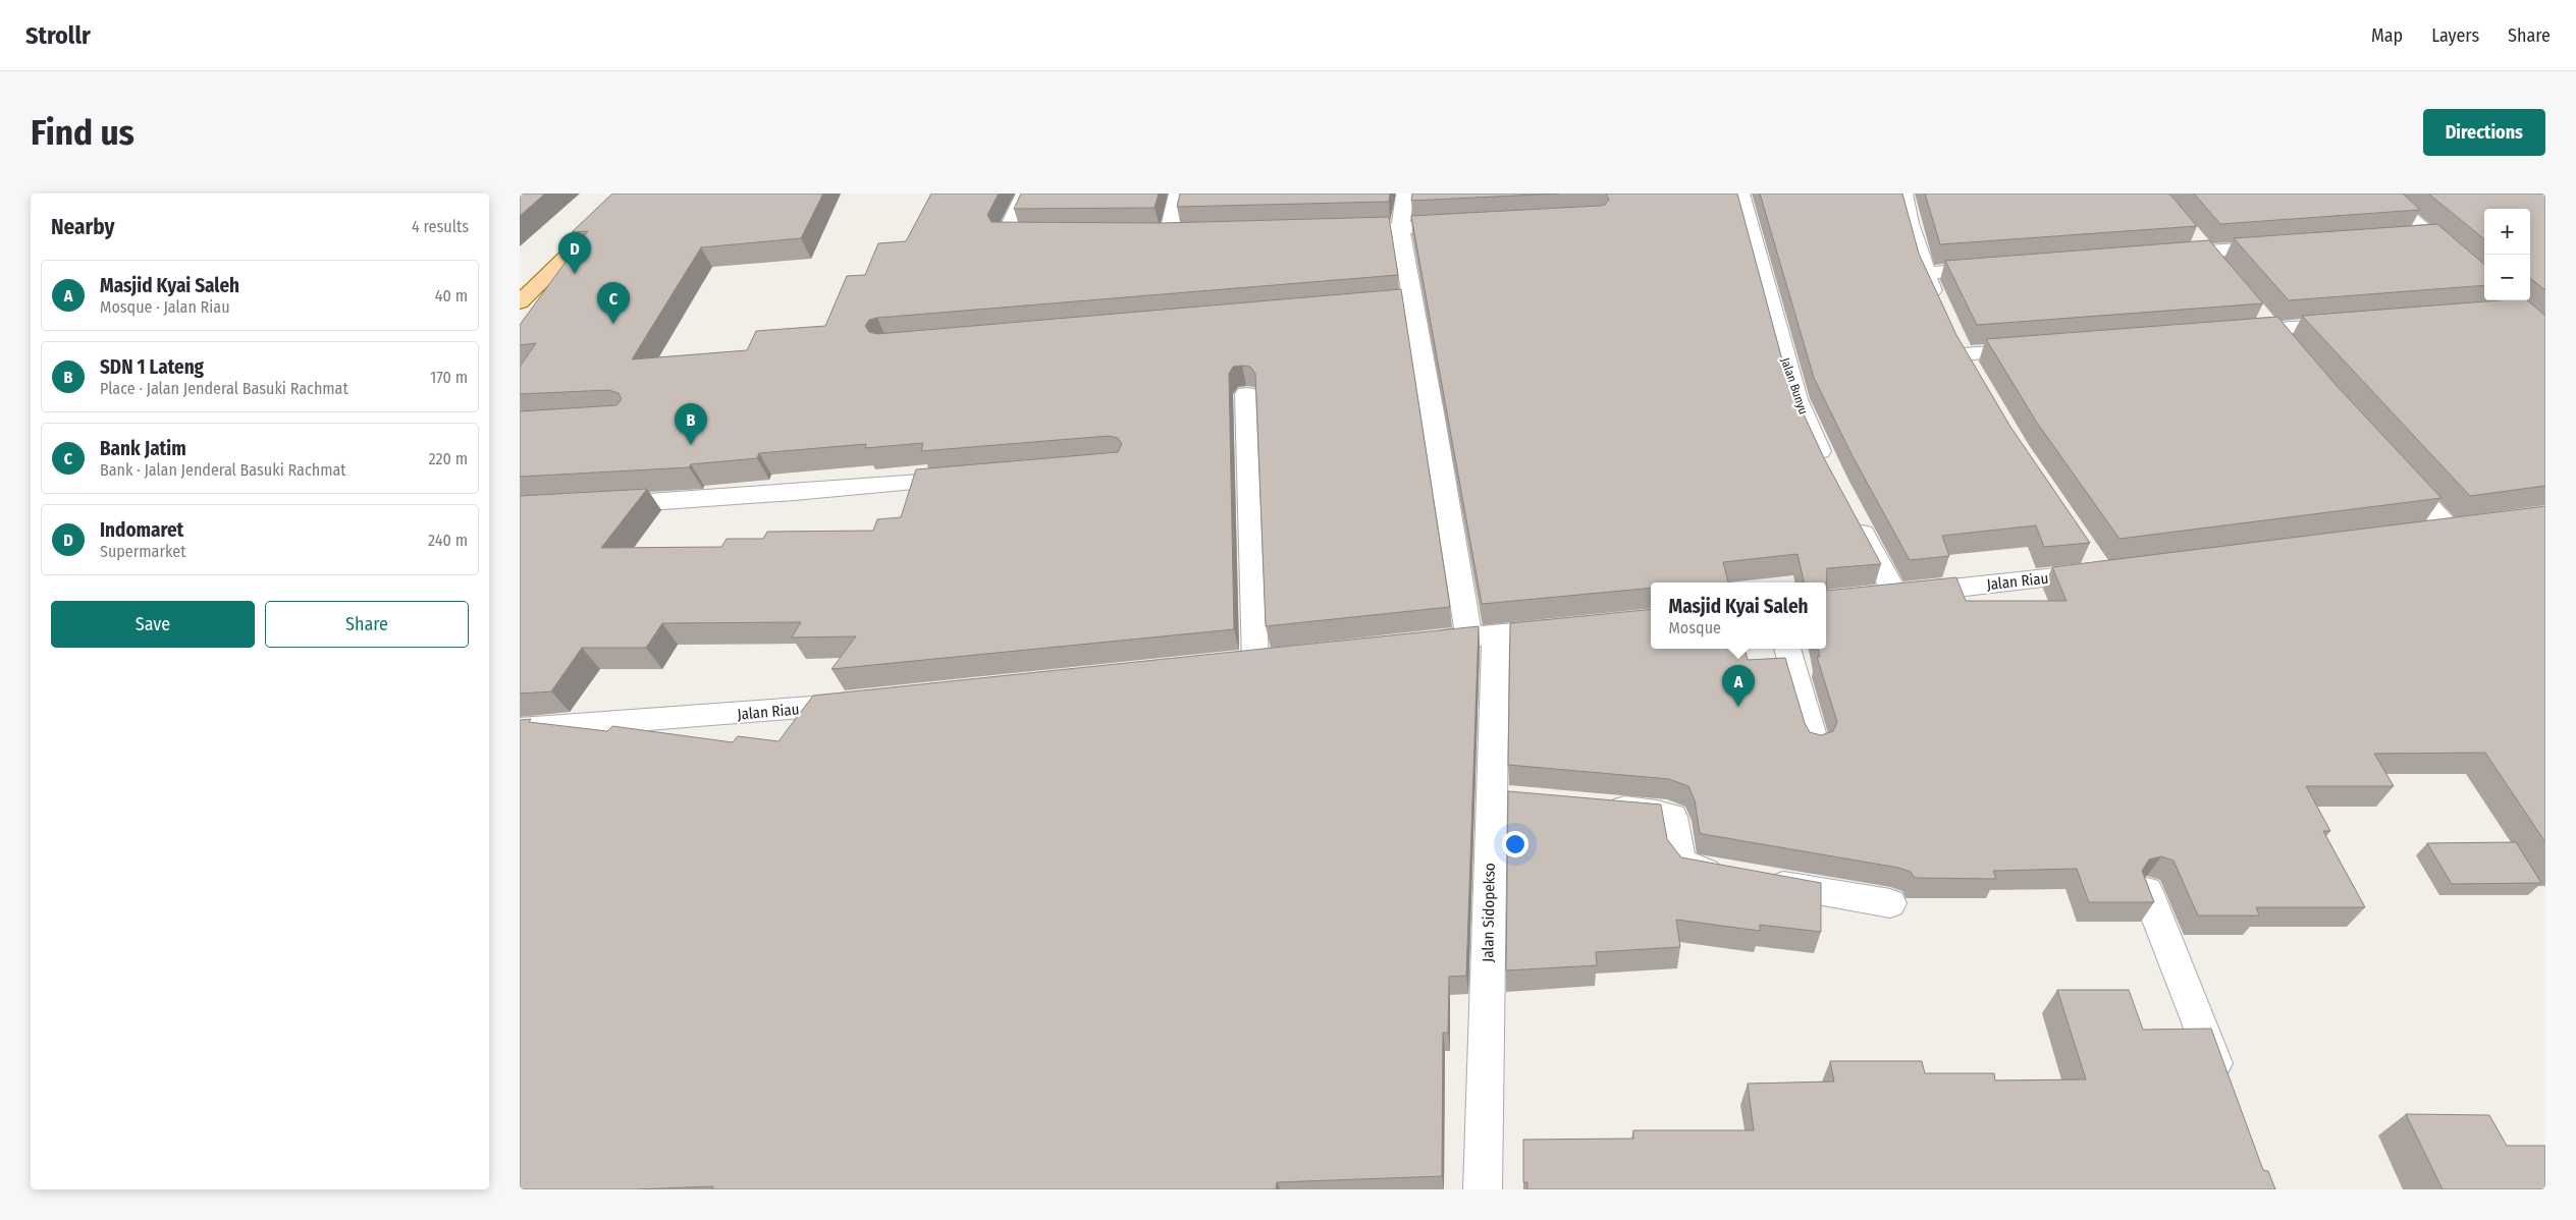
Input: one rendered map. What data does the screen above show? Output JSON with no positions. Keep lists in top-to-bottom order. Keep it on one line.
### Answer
{"streets":{"street":["Jalan Bunyu","Jalan Riau","Jalan Sidopekso"]},"page":{"header":"Strollr","nav":["Map","Layers","Share"],"buttons":["Directions",["Save","Share"]],"title":"Find us","heading":["Nearby","4 results"],"map_buttons":["+","−"],"pins":["D","C","B","A"],"list":[{"mark":"A","name":"Masjid Kyai Saleh","note":"Mosque · Jalan Riau","value":"40 m"},{"mark":"B","name":"SDN 1 Lateng","note":"Place · Jalan Jenderal Basuki Rachmat","value":"170 m"},{"mark":"C","name":"Bank Jatim","note":"Bank · Jalan Jenderal Basuki Rachmat","value":"220 m"},{"mark":"D","name":"Indomaret","note":"Supermarket","value":"240 m"}],"popup":["Masjid Kyai Saleh","Mosque"]}}
